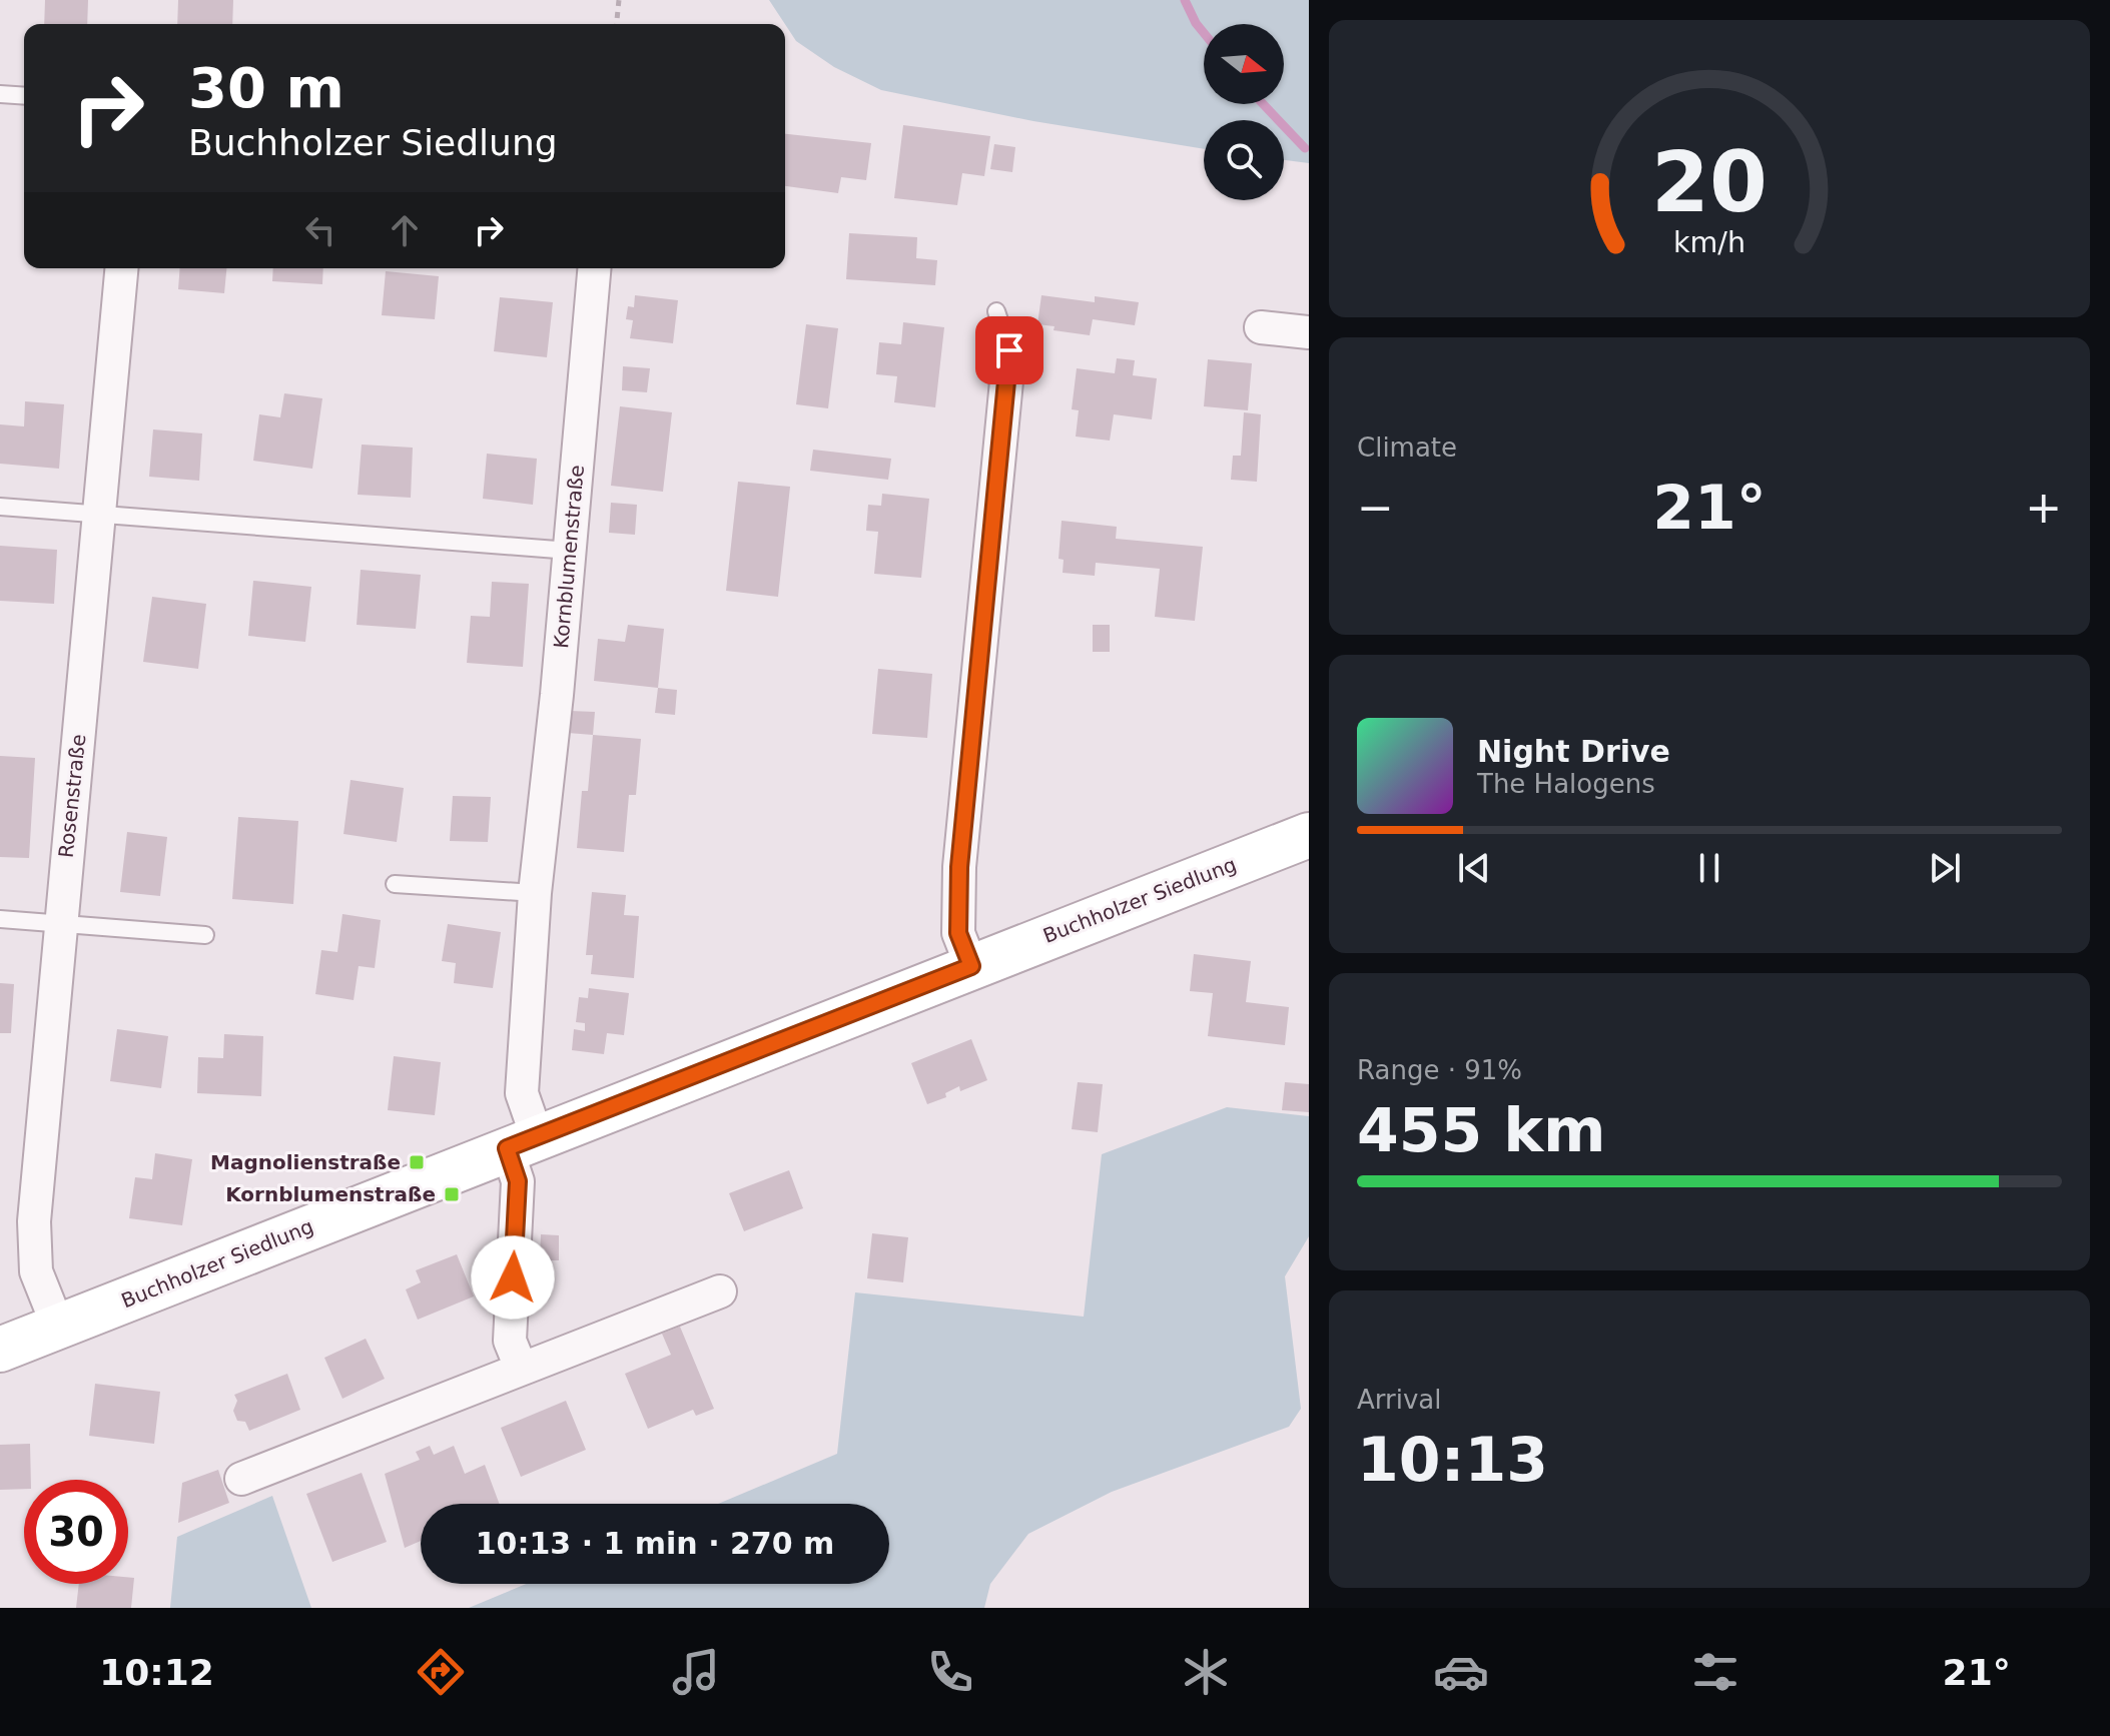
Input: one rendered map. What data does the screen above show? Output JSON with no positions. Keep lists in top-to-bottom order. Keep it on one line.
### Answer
{"streets":{"street":["Kornblumenstraße","Rosenstraße","Buchholzer Siedlung"]},"crossings":[["Kornblumenstraße","Buchholzer Siedlung"],["Rosenstraße","Buchholzer Siedlung"]],"places":{"transit":["Magnolienstraße","Kornblumenstraße"]},"north":"right","page":{"turn":["30 m","Buchholzer Siedlung"],"tile":["Climate",["Range · 91%","455 km"],["Arrival","10:13"]],"heat":["−","21°","+"],"song":["Night Drive","The Halogens"],"limit":"30","trip":"10:13 · 1 min · 270 m","tabs":["10:12","21°"],"gauge":["20","km/h"]}}
